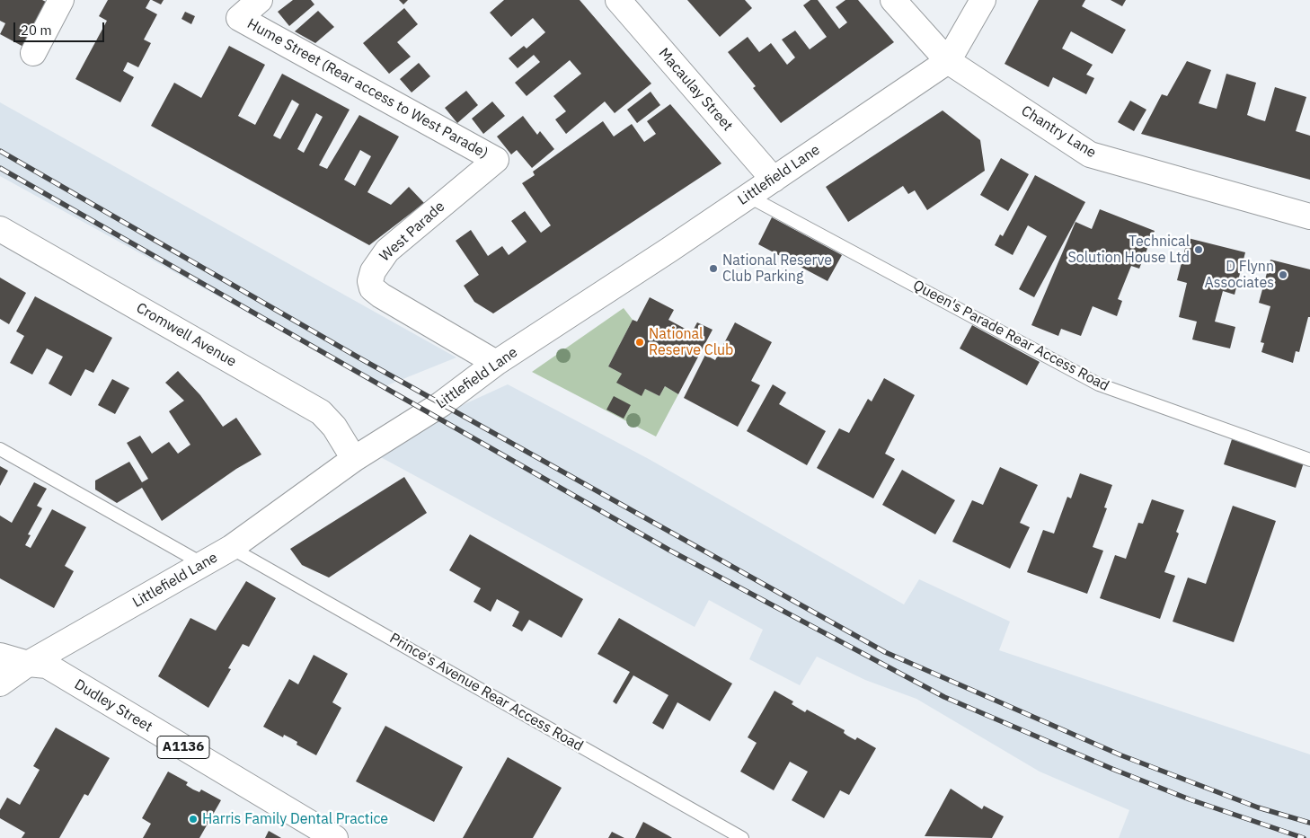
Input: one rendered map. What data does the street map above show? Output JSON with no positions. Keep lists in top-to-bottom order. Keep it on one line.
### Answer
{"streets":{"street":["Hume Street (Rear access to West Parade)","Macaulay Street","Chantry Lane","Littlefield Lane","West Parade","Cromwell Avenue","Dudley Street","A1136"],"lane":["Queen's Parade Rear Access Road","Prince's Avenue Rear Access Road"]},"crossings":[["Hume Street (Rear access to West Parade)","West Parade"],["Macaulay Street","Littlefield Lane"],["Chantry Lane","Littlefield Lane"],["Littlefield Lane","West Parade"],["Littlefield Lane","Cromwell Avenue"],["Littlefield Lane","Queen's Parade Rear Access Road"],["Littlefield Lane","Prince's Avenue Rear Access Road"],["Littlefield Lane","Dudley Street"],["Littlefield Lane","A1136"],["Dudley Street","A1136"]],"places":["Technical Solution House Ltd","National Reserve Club Parking","D Flynn Associates","National Reserve Club","Harris Family Dental Practice"],"scale_bar":"20 m"}
